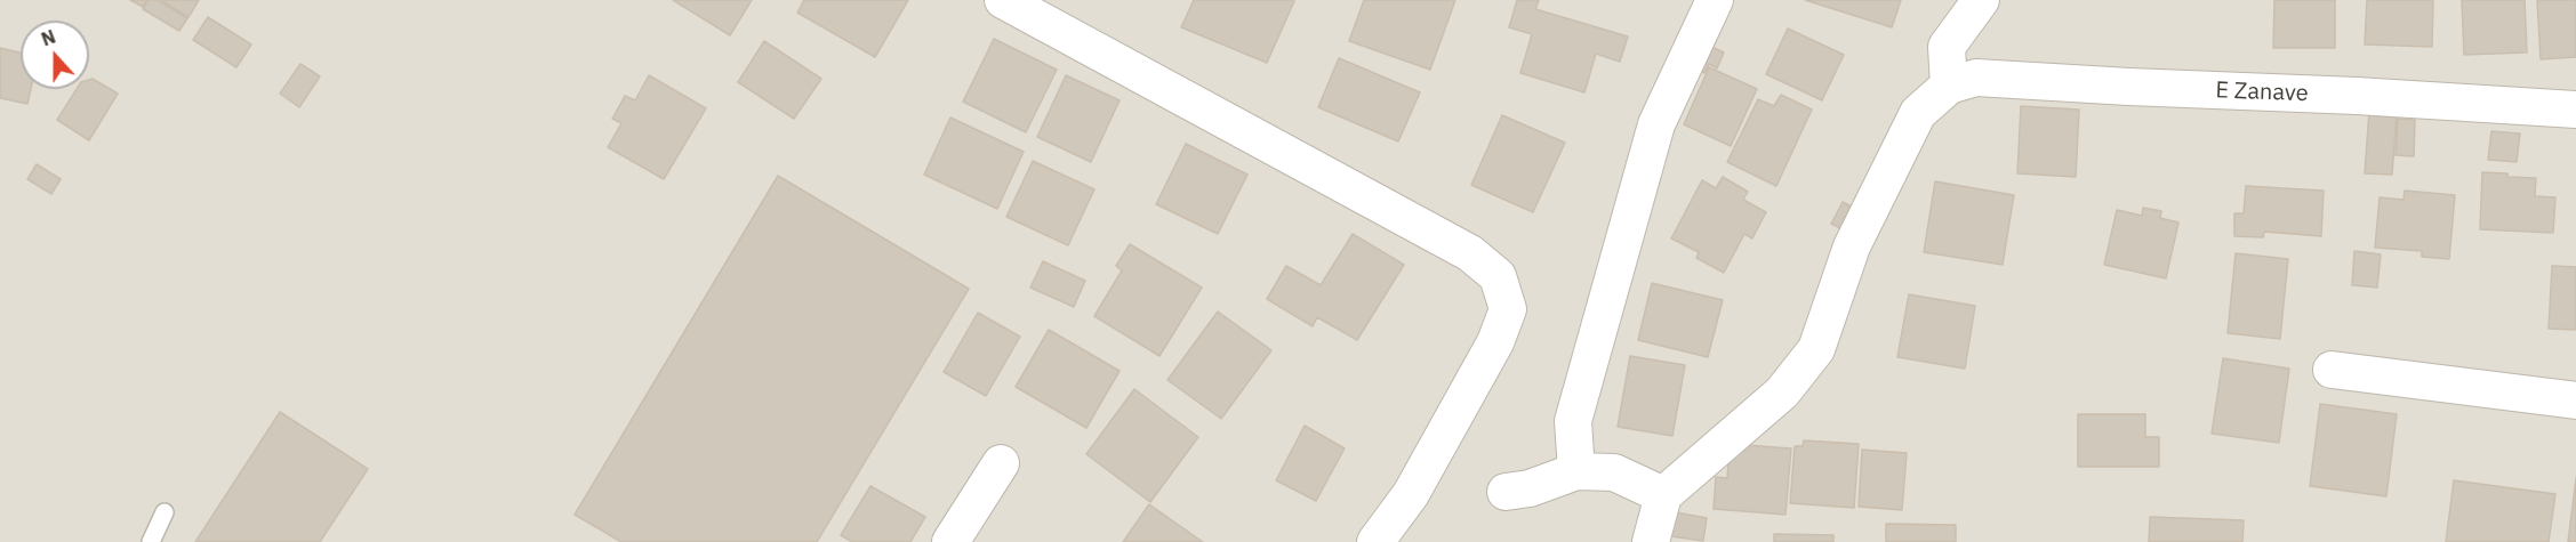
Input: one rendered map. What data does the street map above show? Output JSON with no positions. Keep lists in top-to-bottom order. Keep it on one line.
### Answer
{"streets":{"street":["E Zanave"]},"north":"top"}
